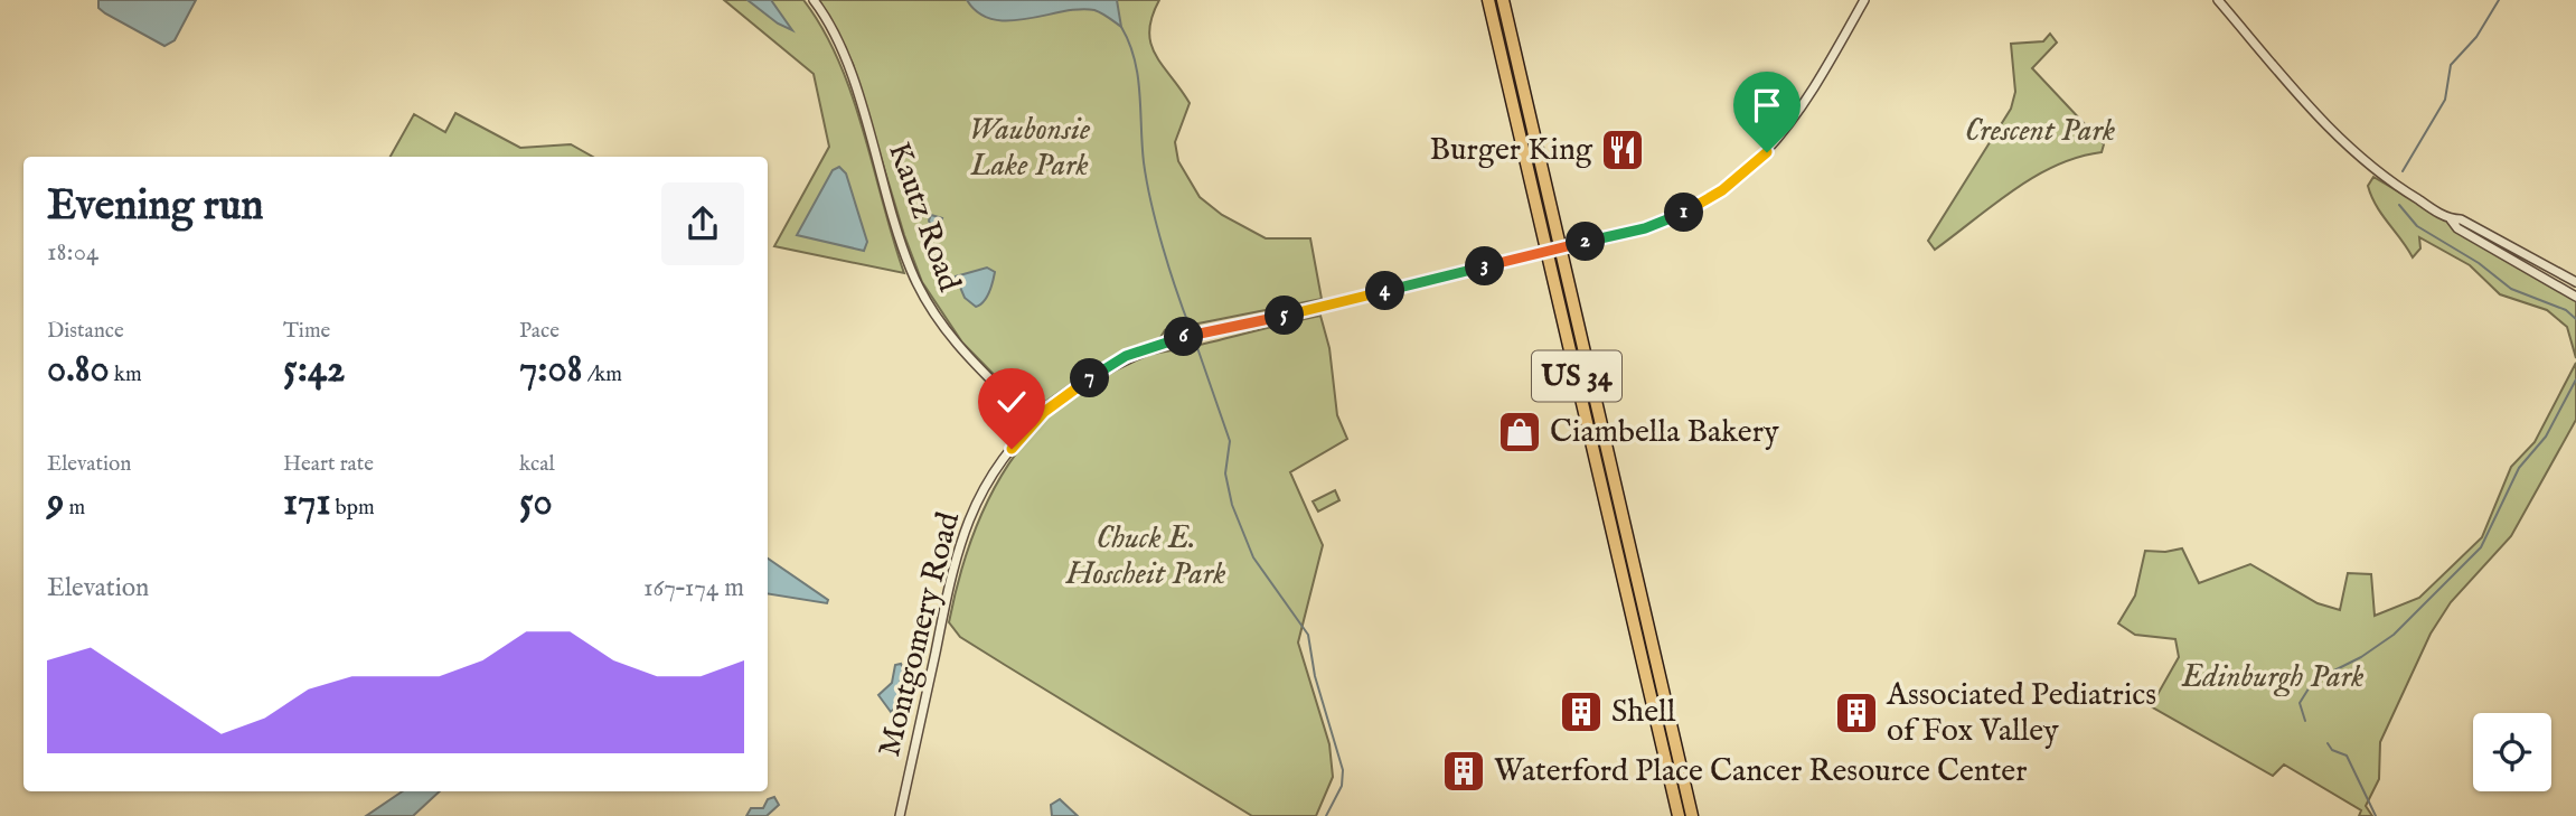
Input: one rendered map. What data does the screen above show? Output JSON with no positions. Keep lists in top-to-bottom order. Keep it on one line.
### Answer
{"streets":{"main road":["US 34"],"street":["Kautz Road","Montgomery Road"]},"crossings":[["Kautz Road","Montgomery Road"],["US 34","Montgomery Road"]],"parks":["Waubonsie Lake Park","Crescent Park","Chuck E. Hoscheit Park","Edinburgh Park"],"places":{"restaurant":["Burger King"],"shop":["Ciambella Bakery"],"building":["Shell","Associated Pediatrics of Fox Valley","Waterford Place Cancer Resource Center"]},"page":{"heading":["Evening run","18:04"],"pins":["1","2","3","4","5","6","7"],"stats":[["Distance","0.80 km"],["Time","5:42"],["Pace","7:08 /km"],["Elevation","9 m"],["Heart rate","171 bpm"],["kcal","50"]],"chart":["Elevation","167–174 m"]}}
